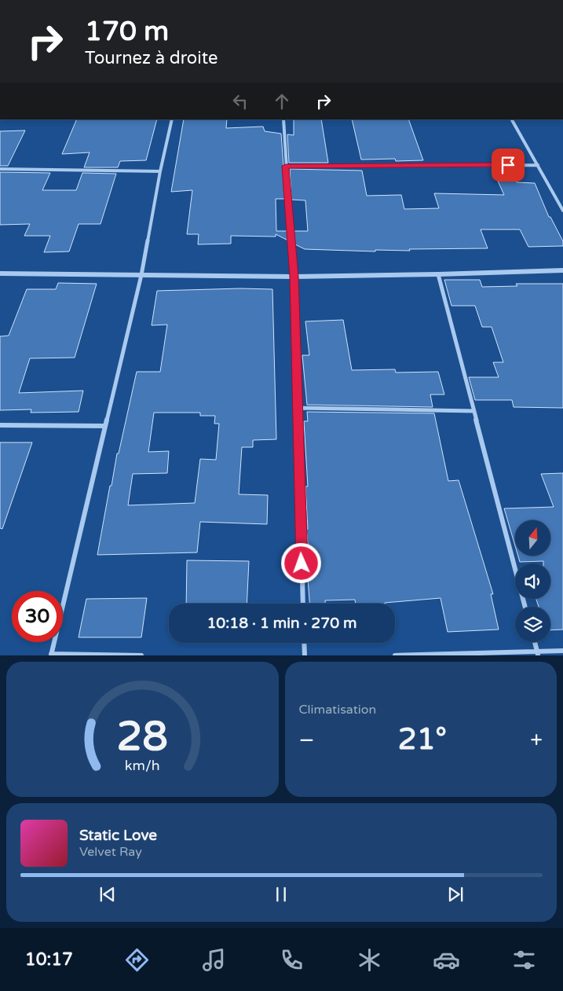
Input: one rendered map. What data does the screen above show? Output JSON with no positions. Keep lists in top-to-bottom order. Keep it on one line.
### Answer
{"north":"top","page":{"turn":["170 m","Tournez à droite"],"limit":"30","trip":"10:18 · 1 min · 270 m","tile":"Climatisation","heat":["−","21°","+"],"song":["Static Love","Velvet Ray"],"tabs":"10:17","gauge":["28","km/h"]}}
